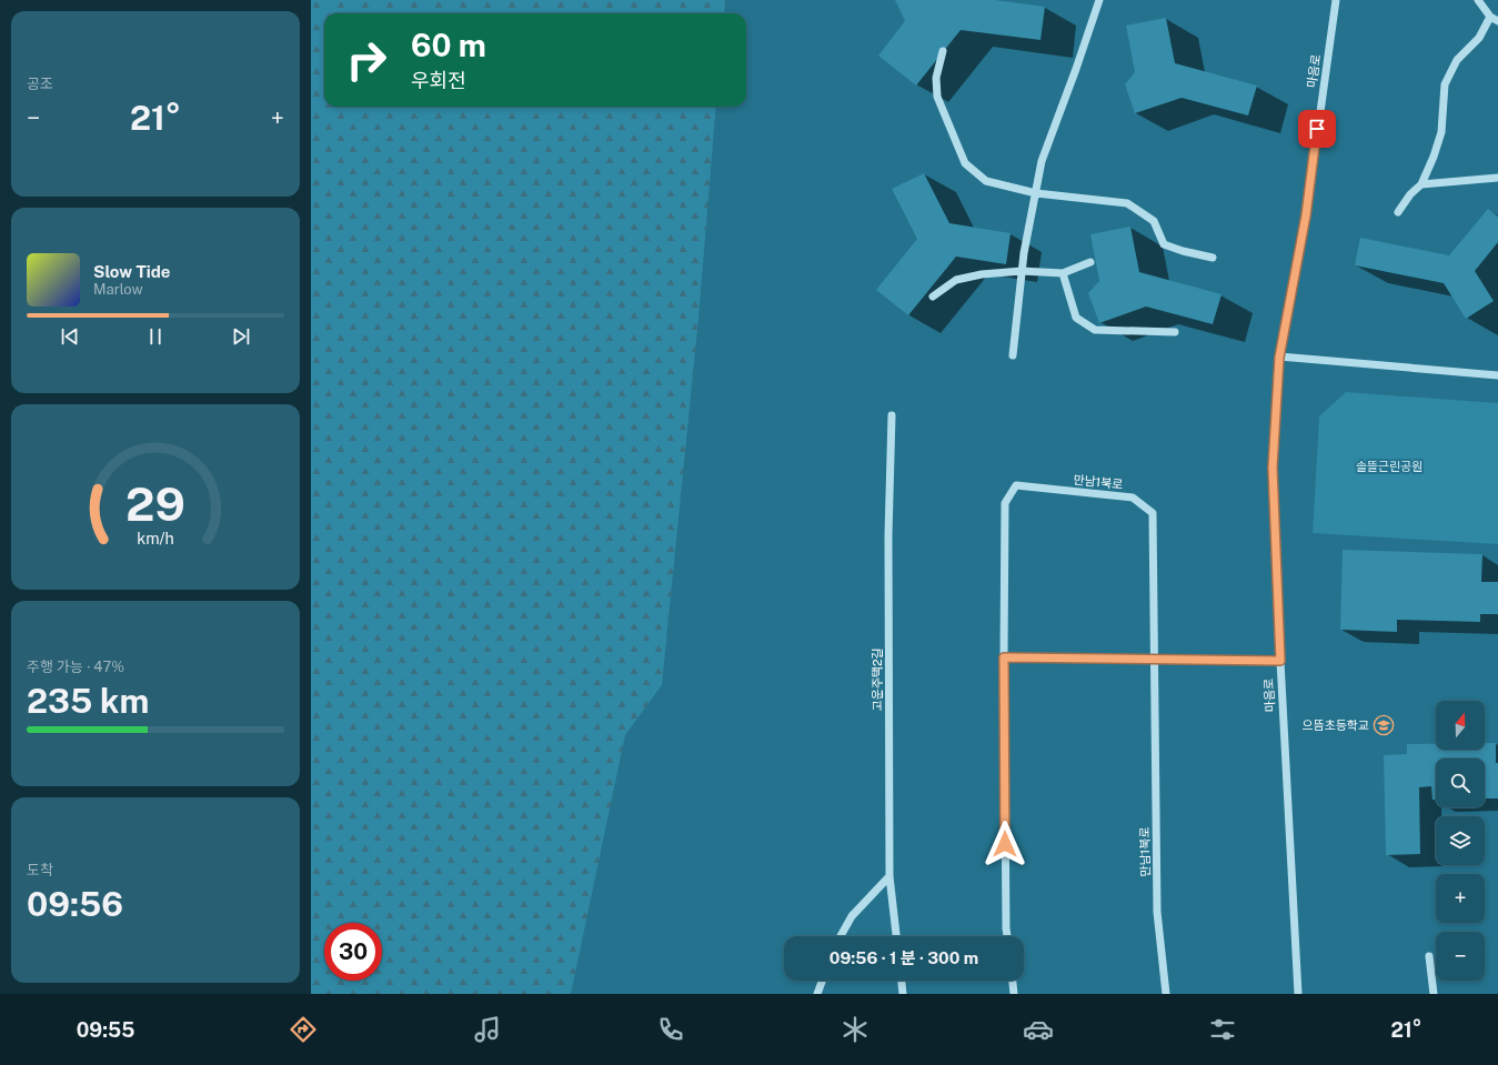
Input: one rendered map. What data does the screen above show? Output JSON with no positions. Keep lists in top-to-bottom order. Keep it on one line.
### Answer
{"streets":{"street":["마음로","만남1북로","고운주택2길"]},"parks":["솔뜰근린공원"],"places":{"school or university":["으뜸초등학교"]},"north":"top","page":{"tile":["공조",["주행 가능 · 47%","235 km"],["도착","09:56"]],"turn":["60 m","우회전"],"heat":["−","21°","+"],"song":["Slow Tide","Marlow"],"map_buttons":["+","−"],"limit":"30","trip":"09:56 · 1 분 · 300 m","tabs":["09:55","21°"],"gauge":["29","km/h"]}}
